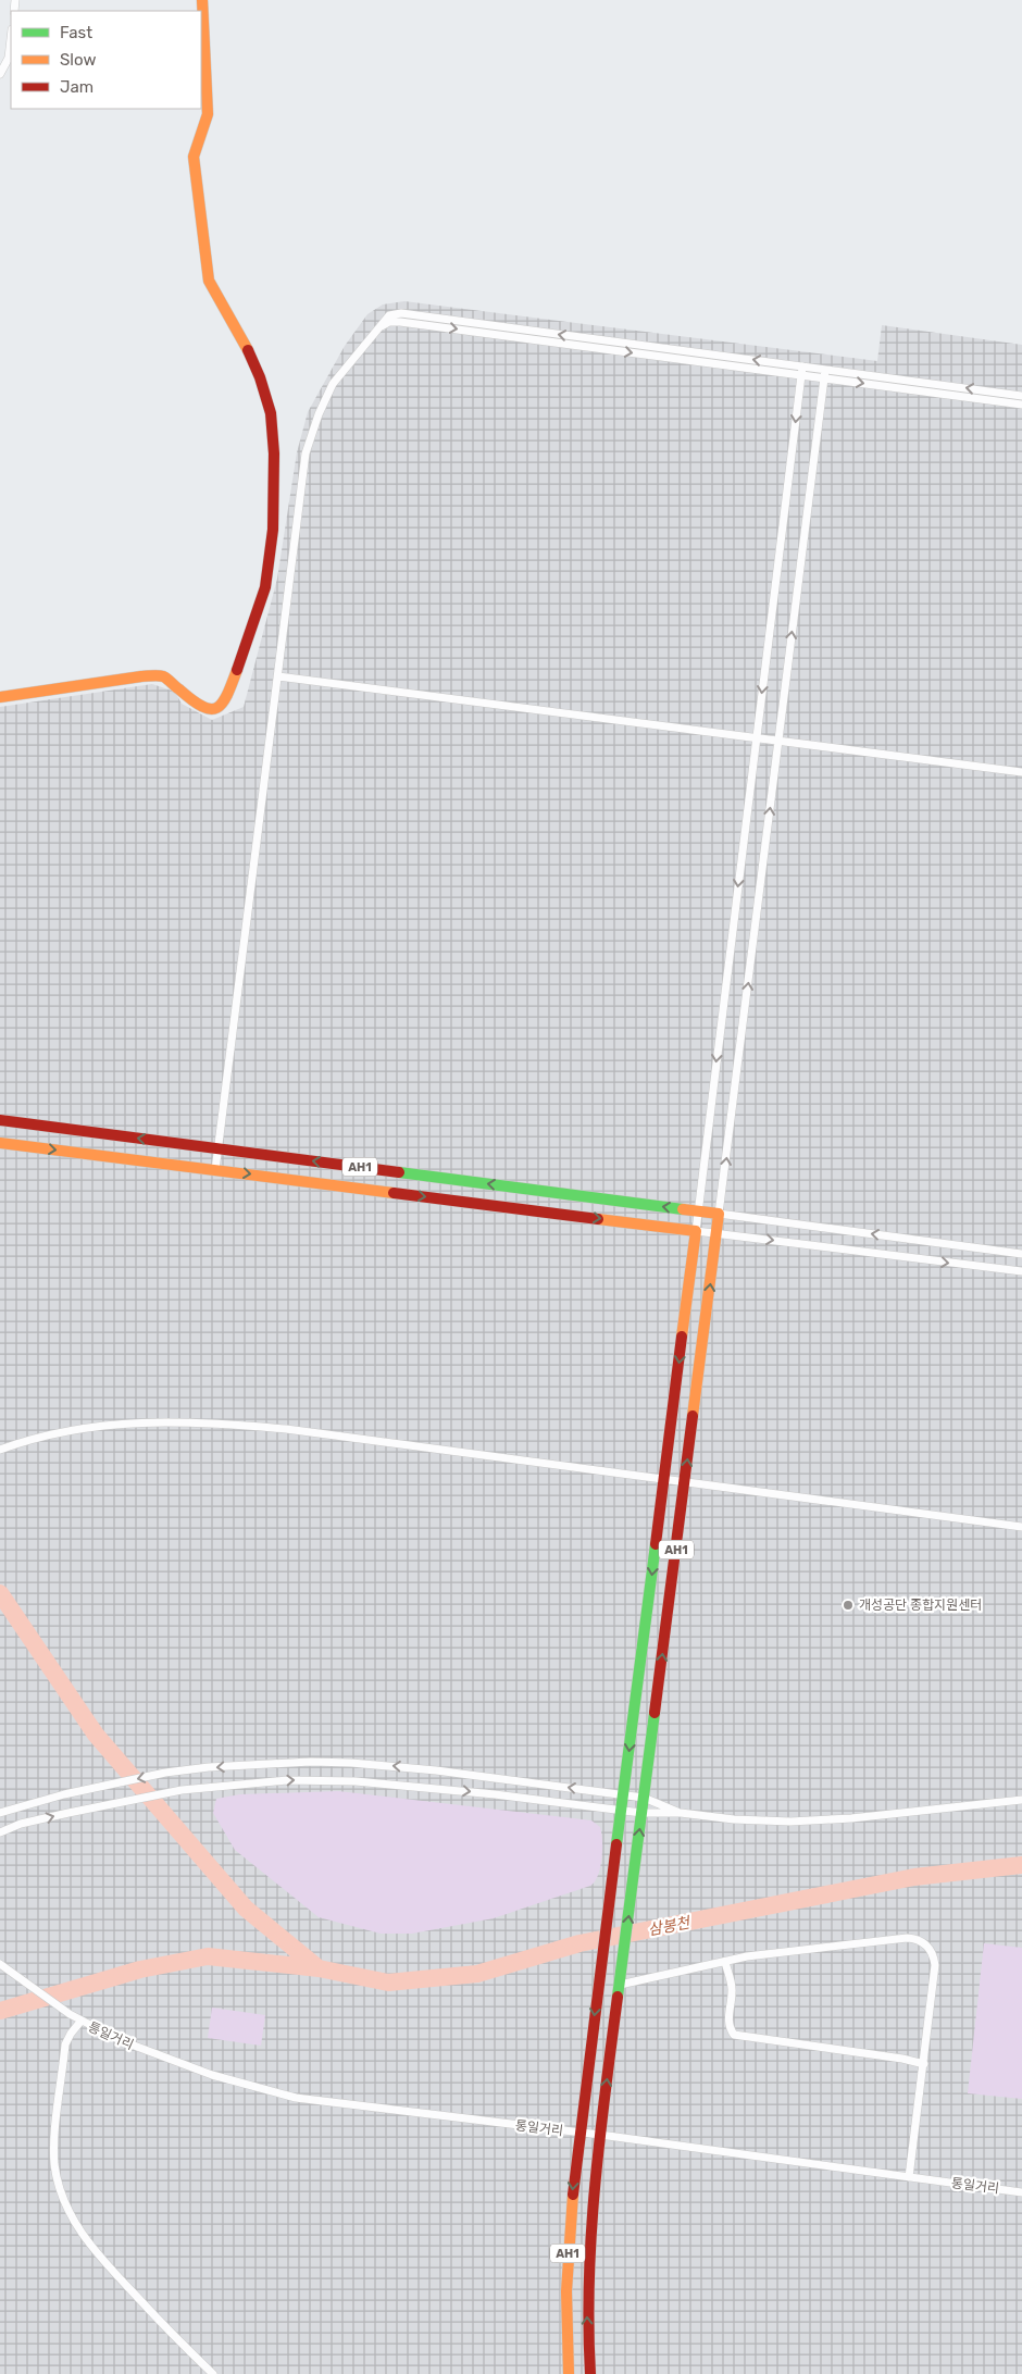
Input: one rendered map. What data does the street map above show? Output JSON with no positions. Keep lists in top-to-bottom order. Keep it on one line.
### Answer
{"streets":{"main road":["AH1"],"street":["통일거리"]},"crossings":[["AH1","통일거리"]],"water":["삼봉천"],"places":["개성공단 종합지원센터"],"legend":["Fast","Slow","Jam"]}
